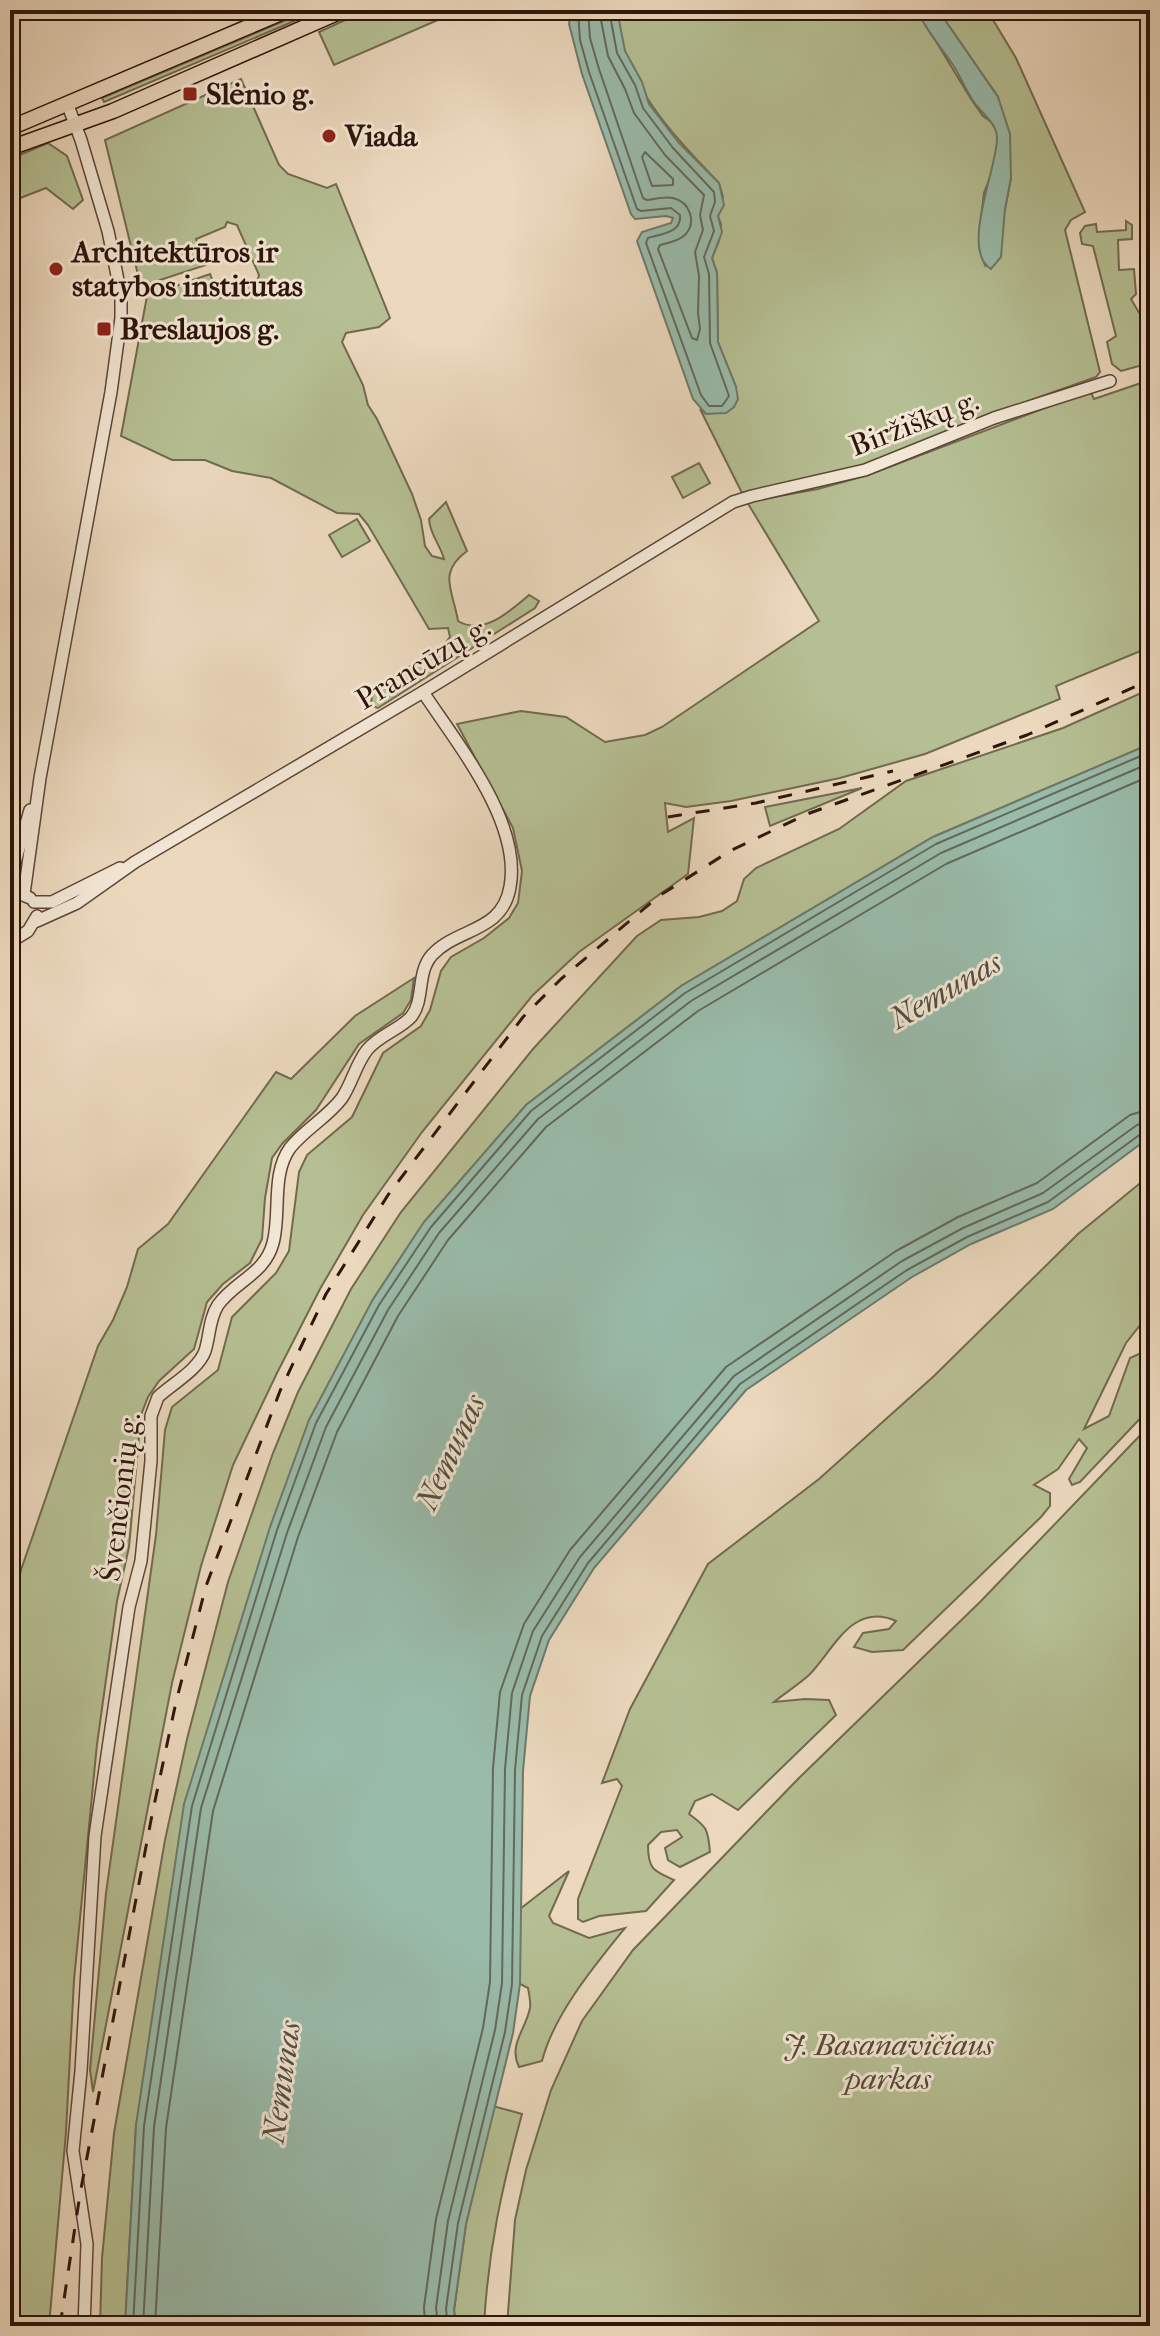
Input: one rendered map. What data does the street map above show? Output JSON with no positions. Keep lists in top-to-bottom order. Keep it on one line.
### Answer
{"streets":{"street":["Biržiškų g.","Prancūzų g.","Švenčionių g."]},"crossings":[["Biržiškų g.","Prancūzų g."],["Prancūzų g.","Švenčionių g."]],"water":["Nemunas"],"parks":["J. Basanavičiaus parkas"],"places":{"transit":["Slėnio g.","Breslaujos g."],"other":["Viada","Architektūros ir statybos institutas"]}}
